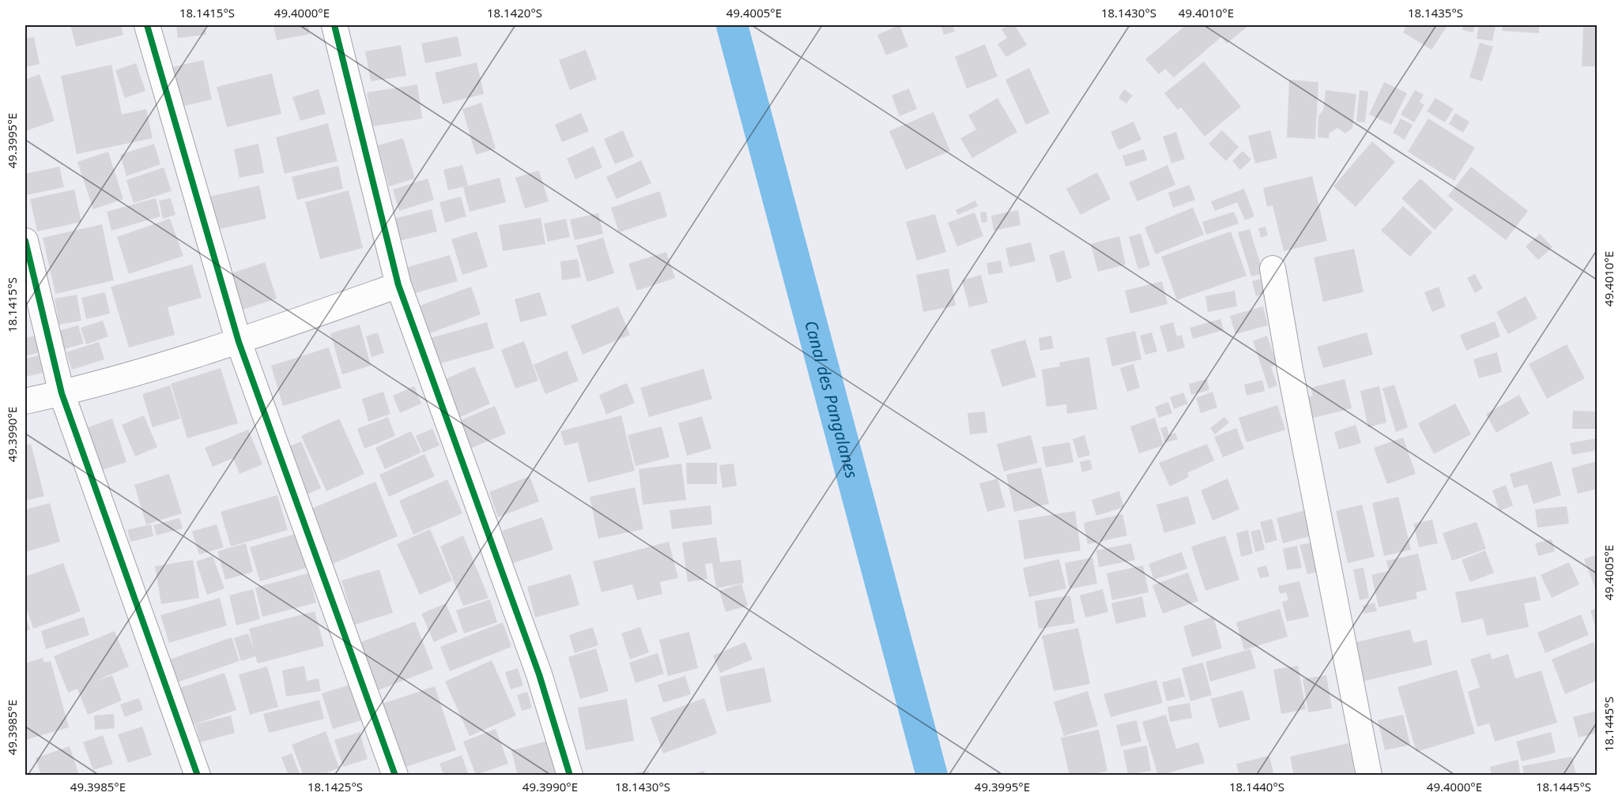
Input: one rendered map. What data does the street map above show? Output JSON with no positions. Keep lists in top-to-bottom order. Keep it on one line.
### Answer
{"water":["Canal des Pangalanes"],"coordinates":["18.1415°S","49.4000°E","18.1420°S","49.4005°E","18.1430°S","49.4010°E","18.1435°S","49.3995°E","49.3990°E","18.1445°S","49.3985°E","18.1425°S","18.1440°S"]}
